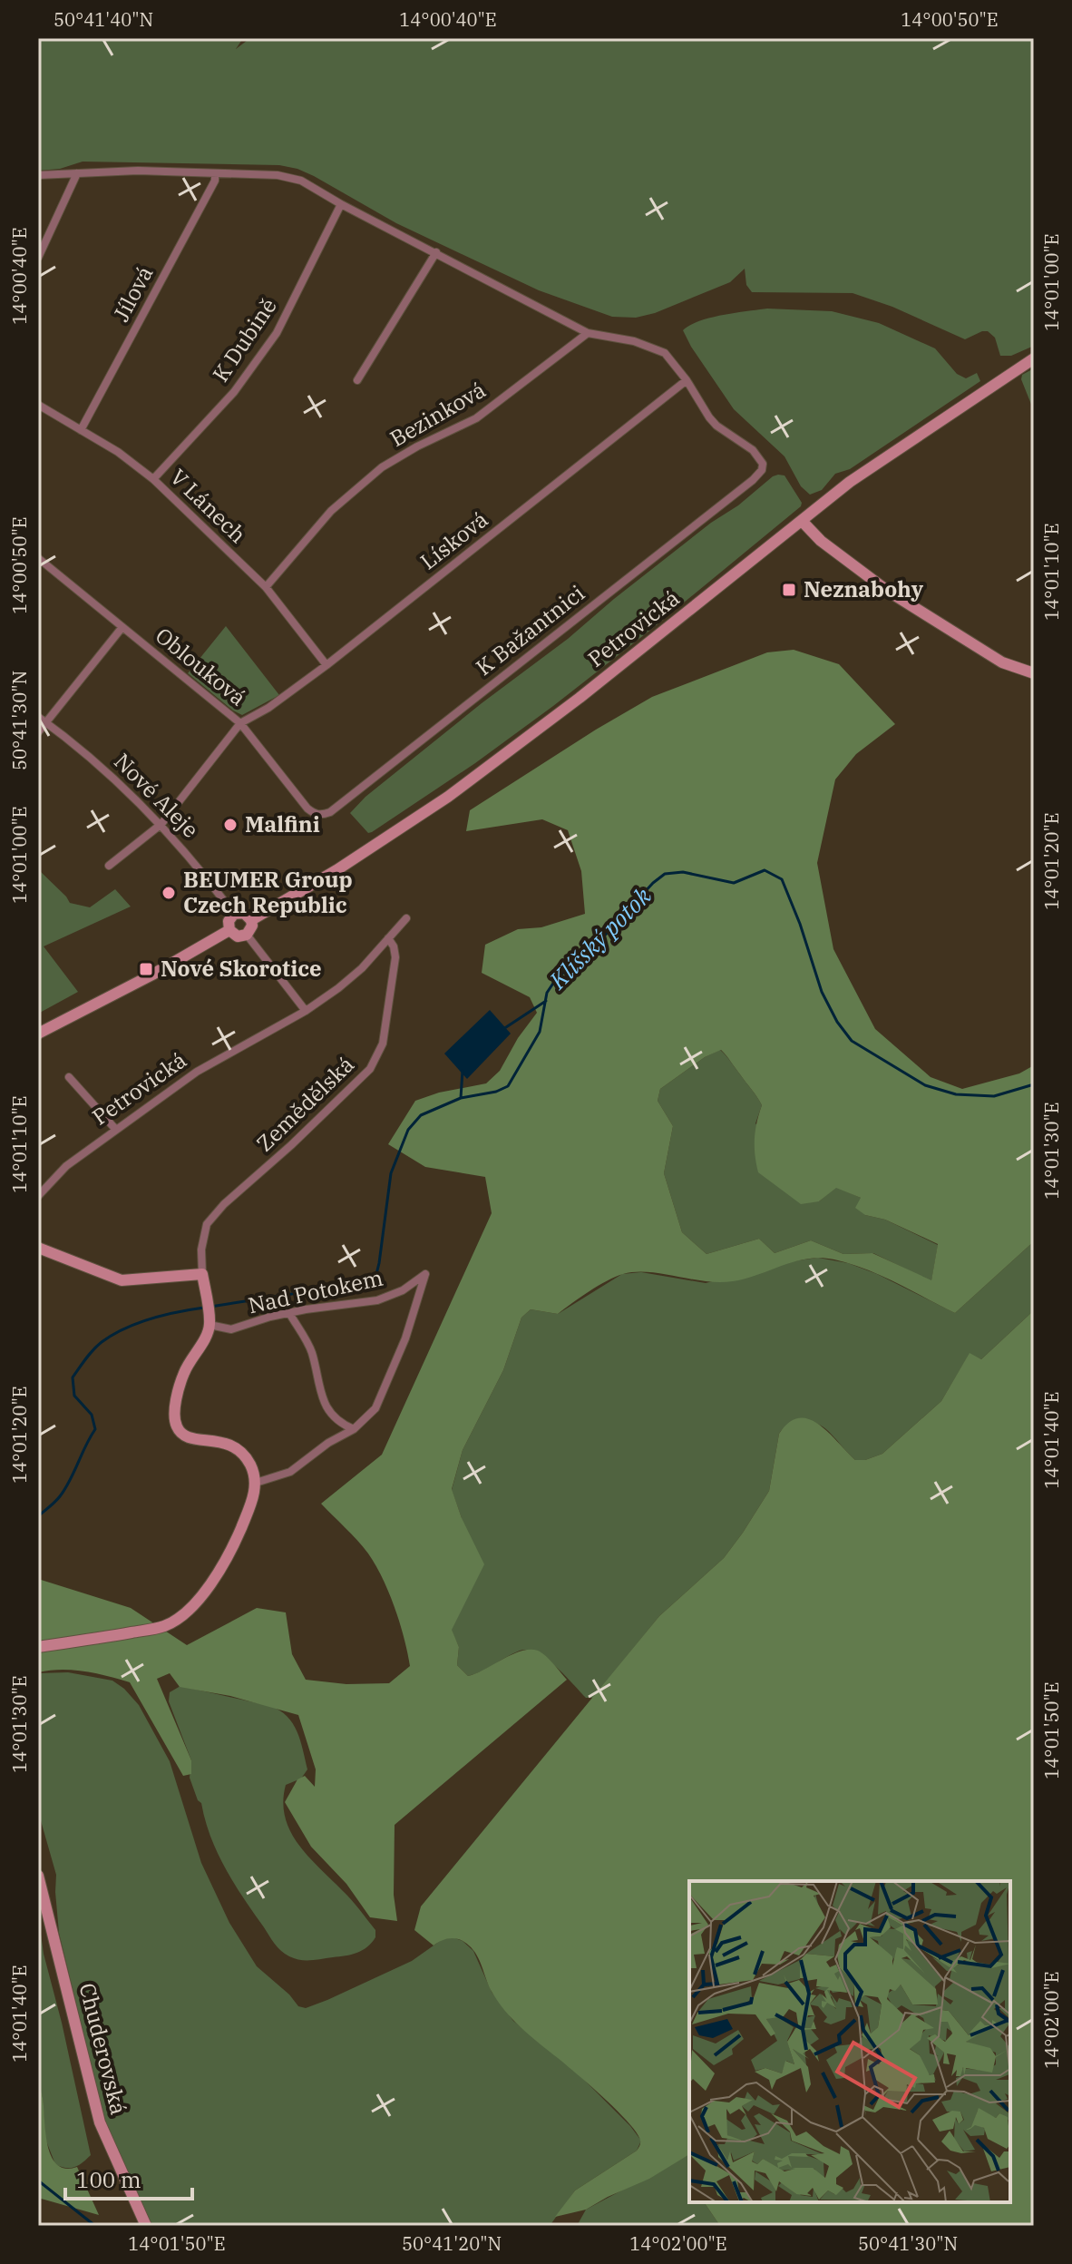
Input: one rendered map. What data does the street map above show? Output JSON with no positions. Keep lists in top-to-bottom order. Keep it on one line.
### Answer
{"streets":{"street":["Jílová","K Dubině","Bezinková","V Lánech","Lísková","Petrovická","K Bažantnici","Oblouková","Nové Aleje","Zemědělská","Nad Potokem","Chuderovská"]},"crossings":[["Jílová","V Lánech"],["K Dubině","V Lánech"],["Bezinková","V Lánech"],["V Lánech","Lísková"],["Lísková","K Bažantnici"],["Lísková","Oblouková"],["Petrovická","Nové Aleje"],["Petrovická","Zemědělská"],["K Bažantnici","Oblouková"],["Oblouková","Nové Aleje"]],"water":["Klíšský potok"],"places":{"transit":["Neznabohy","Nové Skorotice"],"other":["Malfini","BEUMER Group Czech Republic"]},"scale_bar":"100 m","coordinates":["50°41'40\"N","14°00'40\"E","14°00'50\"E","14°01'00\"E","14°01'10\"E","50°41'30\"N","14°01'20\"E","14°01'30\"E","14°01'40\"E","14°01'50\"E","14°02'00\"E","50°41'20\"N"]}
